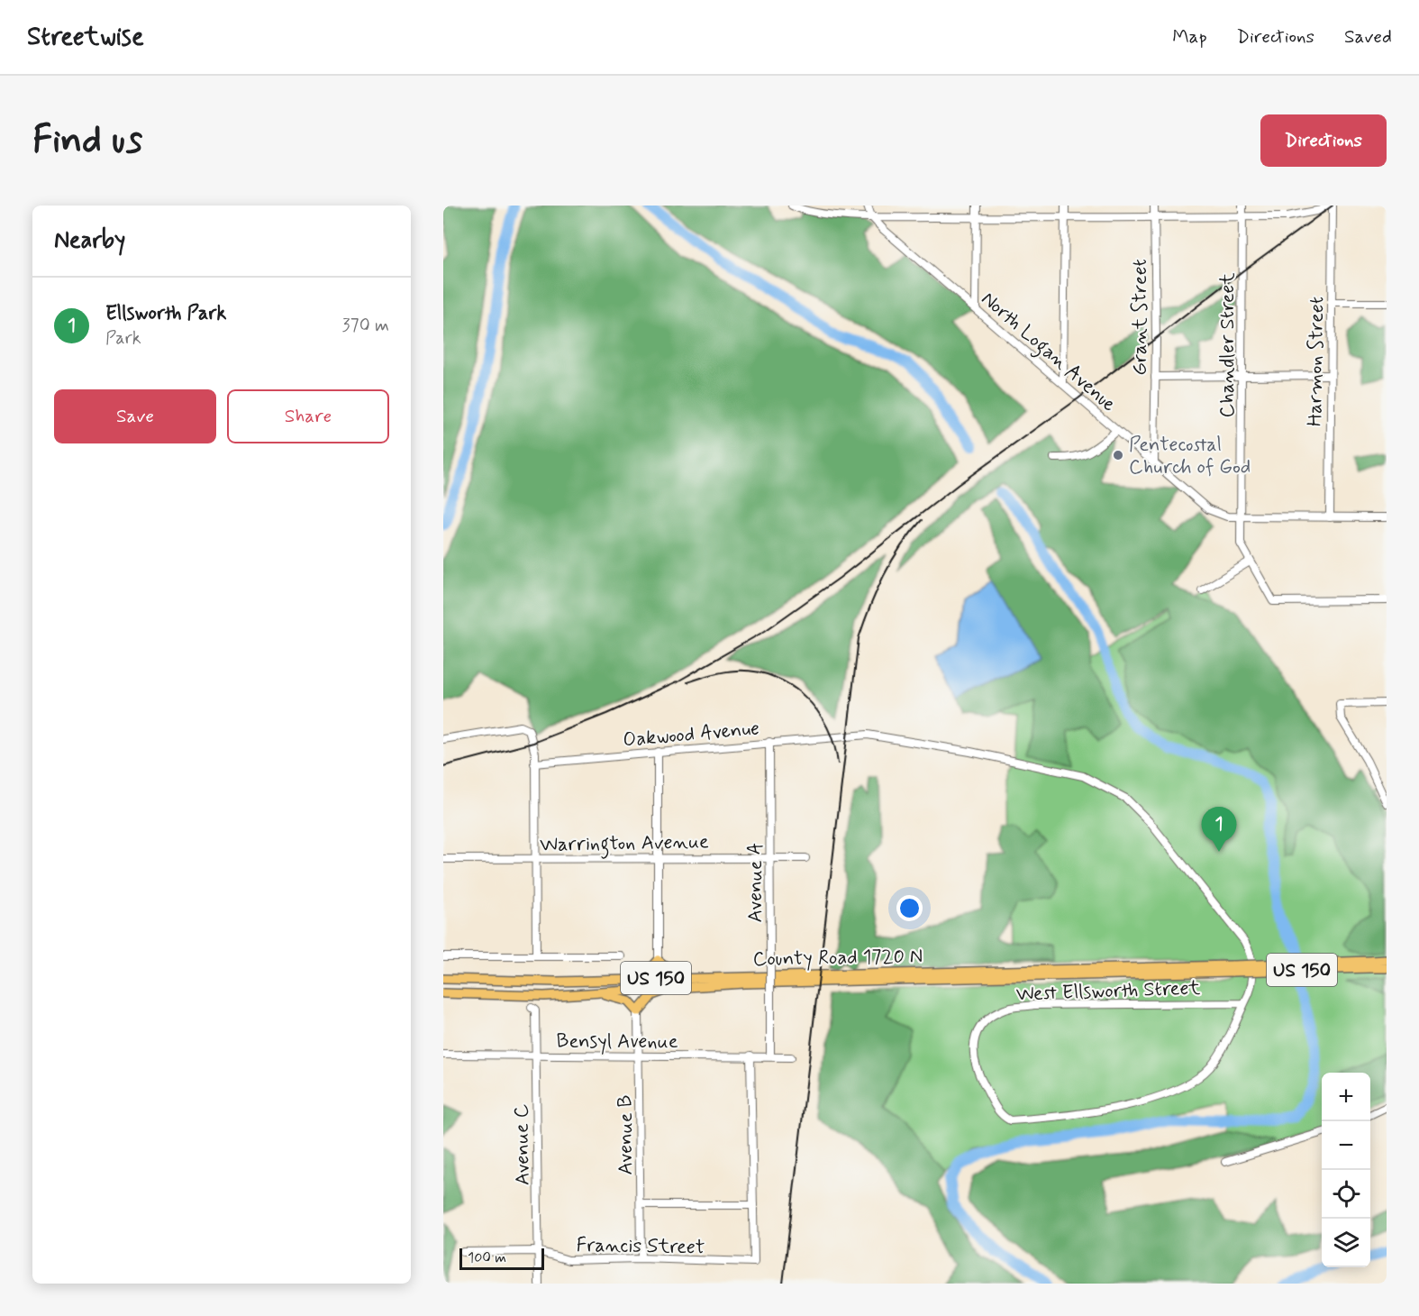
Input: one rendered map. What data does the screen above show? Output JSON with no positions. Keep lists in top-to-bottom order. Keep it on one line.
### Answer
{"streets":{"main road":["County Road 1720 N","US 150"],"street":["Grant Street","Chandler Street","North Logan Avenue","Harmon Street","Oakwood Avenue","Warrington Avenue","Avenue A","West Ellsworth Street","Bensyl Avenue","Avenue B","Avenue C","Francis Street"]},"crossings":[["Grant Street","North Logan Avenue"],["Chandler Street","North Logan Avenue"],["Oakwood Avenue","Avenue A"],["Oakwood Avenue","West Ellsworth Street"],["Warrington Avenue","Avenue A"],["Avenue A","Bensyl Avenue"],["County Road 1720 N","US 150"],["Bensyl Avenue","Avenue B"],["Bensyl Avenue","Avenue C"],["Avenue B","Francis Street"],["Avenue C","Francis Street"]],"places":["Pentecostal Church of God"],"scale_bar":"100 m","page":{"header":"Streetwise","nav":["Map","Directions","Saved"],"buttons":["Directions",["Save","Share"]],"title":"Find us","heading":"Nearby","list":[{"mark":"1","name":"Ellsworth Park","note":"Park","value":"370 m"}],"pins":"1","map_buttons":["+","−"],"scale":"100 m"}}
